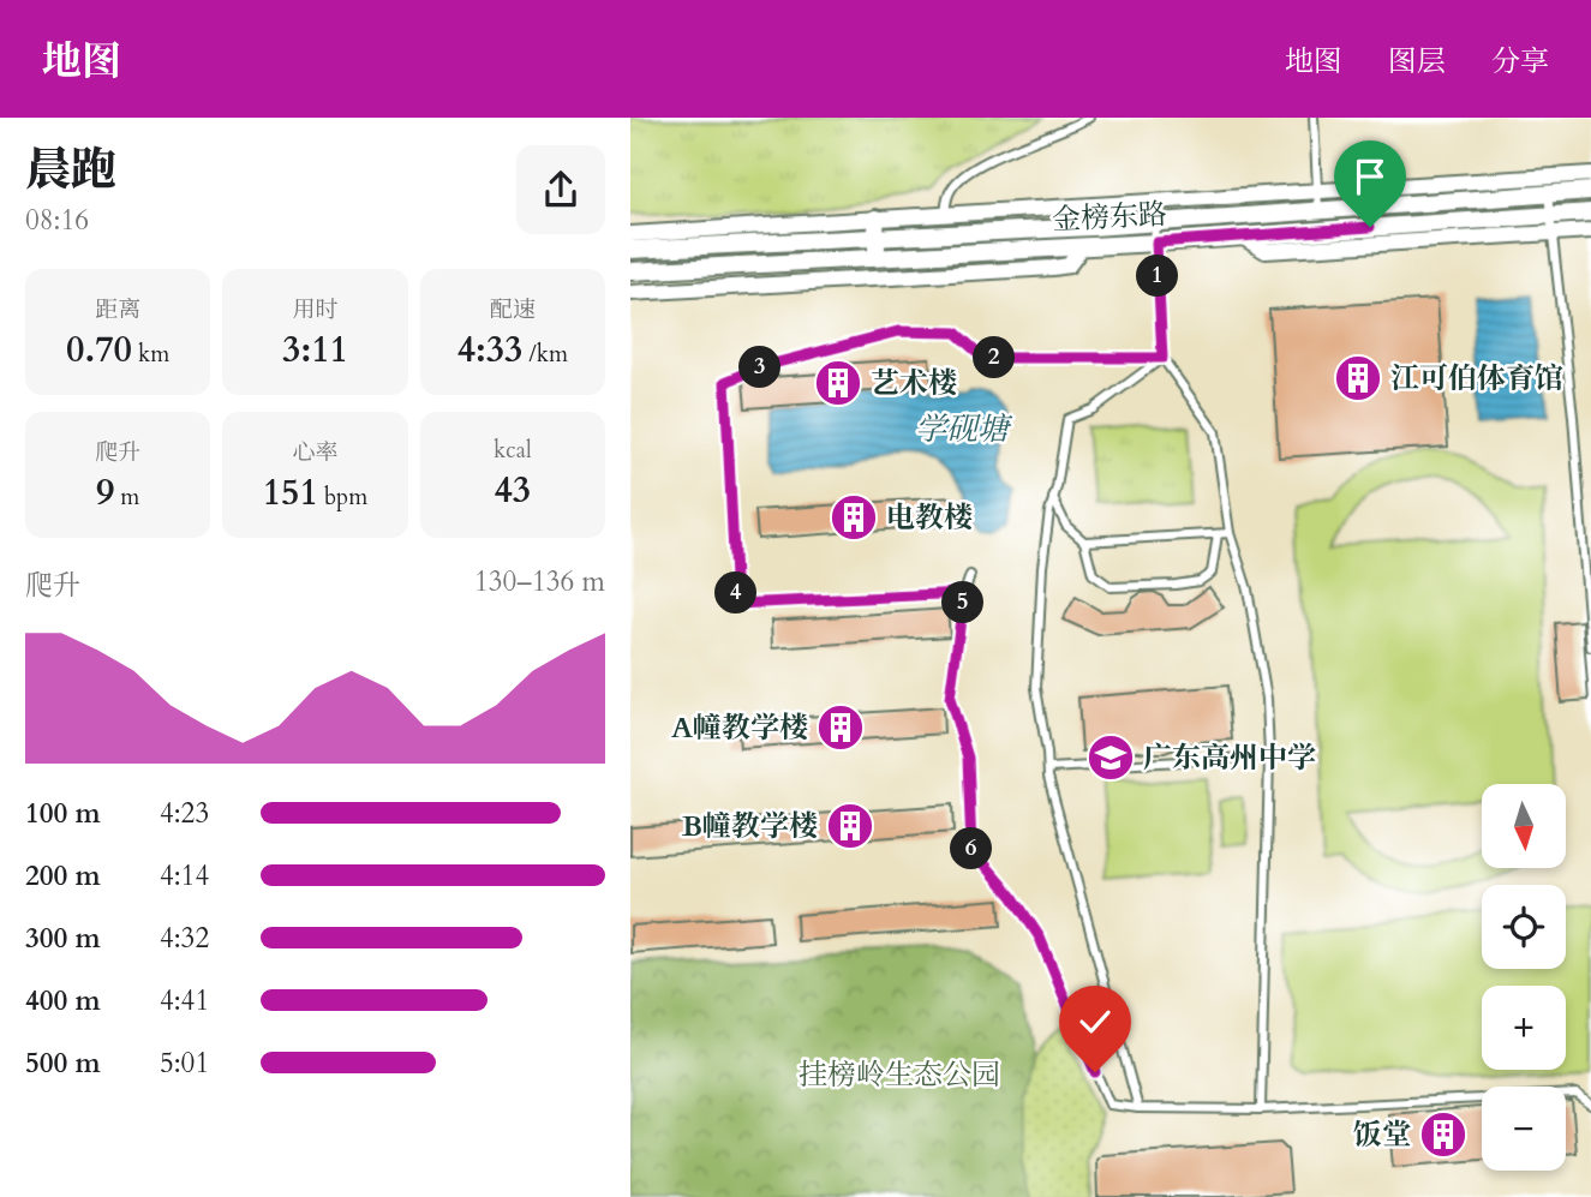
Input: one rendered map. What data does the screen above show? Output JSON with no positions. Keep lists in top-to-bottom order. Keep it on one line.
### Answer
{"streets":{"street":["金榜东路"]},"water":["学砚塘"],"parks":["挂榜岭生态公园"],"places":{"building":["江可伯体育馆","艺术楼","电教楼","A幢教学楼","B幢教学楼","饭堂"],"school or university":["广东高州中学"]},"north":"bottom","page":{"header":"地图","nav":["地图","图层","分享"],"heading":["晨跑","08:16"],"pins":["1","2","3","4","5","6"],"stats":[["距离","0.70 km"],["用时","3:11"],["配速","4:33 /km"],["爬升","9 m"],["心率","151 bpm"],["kcal","43"]],"chart":["爬升","130–136 m"],"list":[{"name":"100 m","note":"4:23"},{"name":"200 m","note":"4:14"},{"name":"300 m","note":"4:32"},{"name":"400 m","note":"4:41"},{"name":"500 m","note":"5:01"}],"map_buttons":["+","−"]}}
